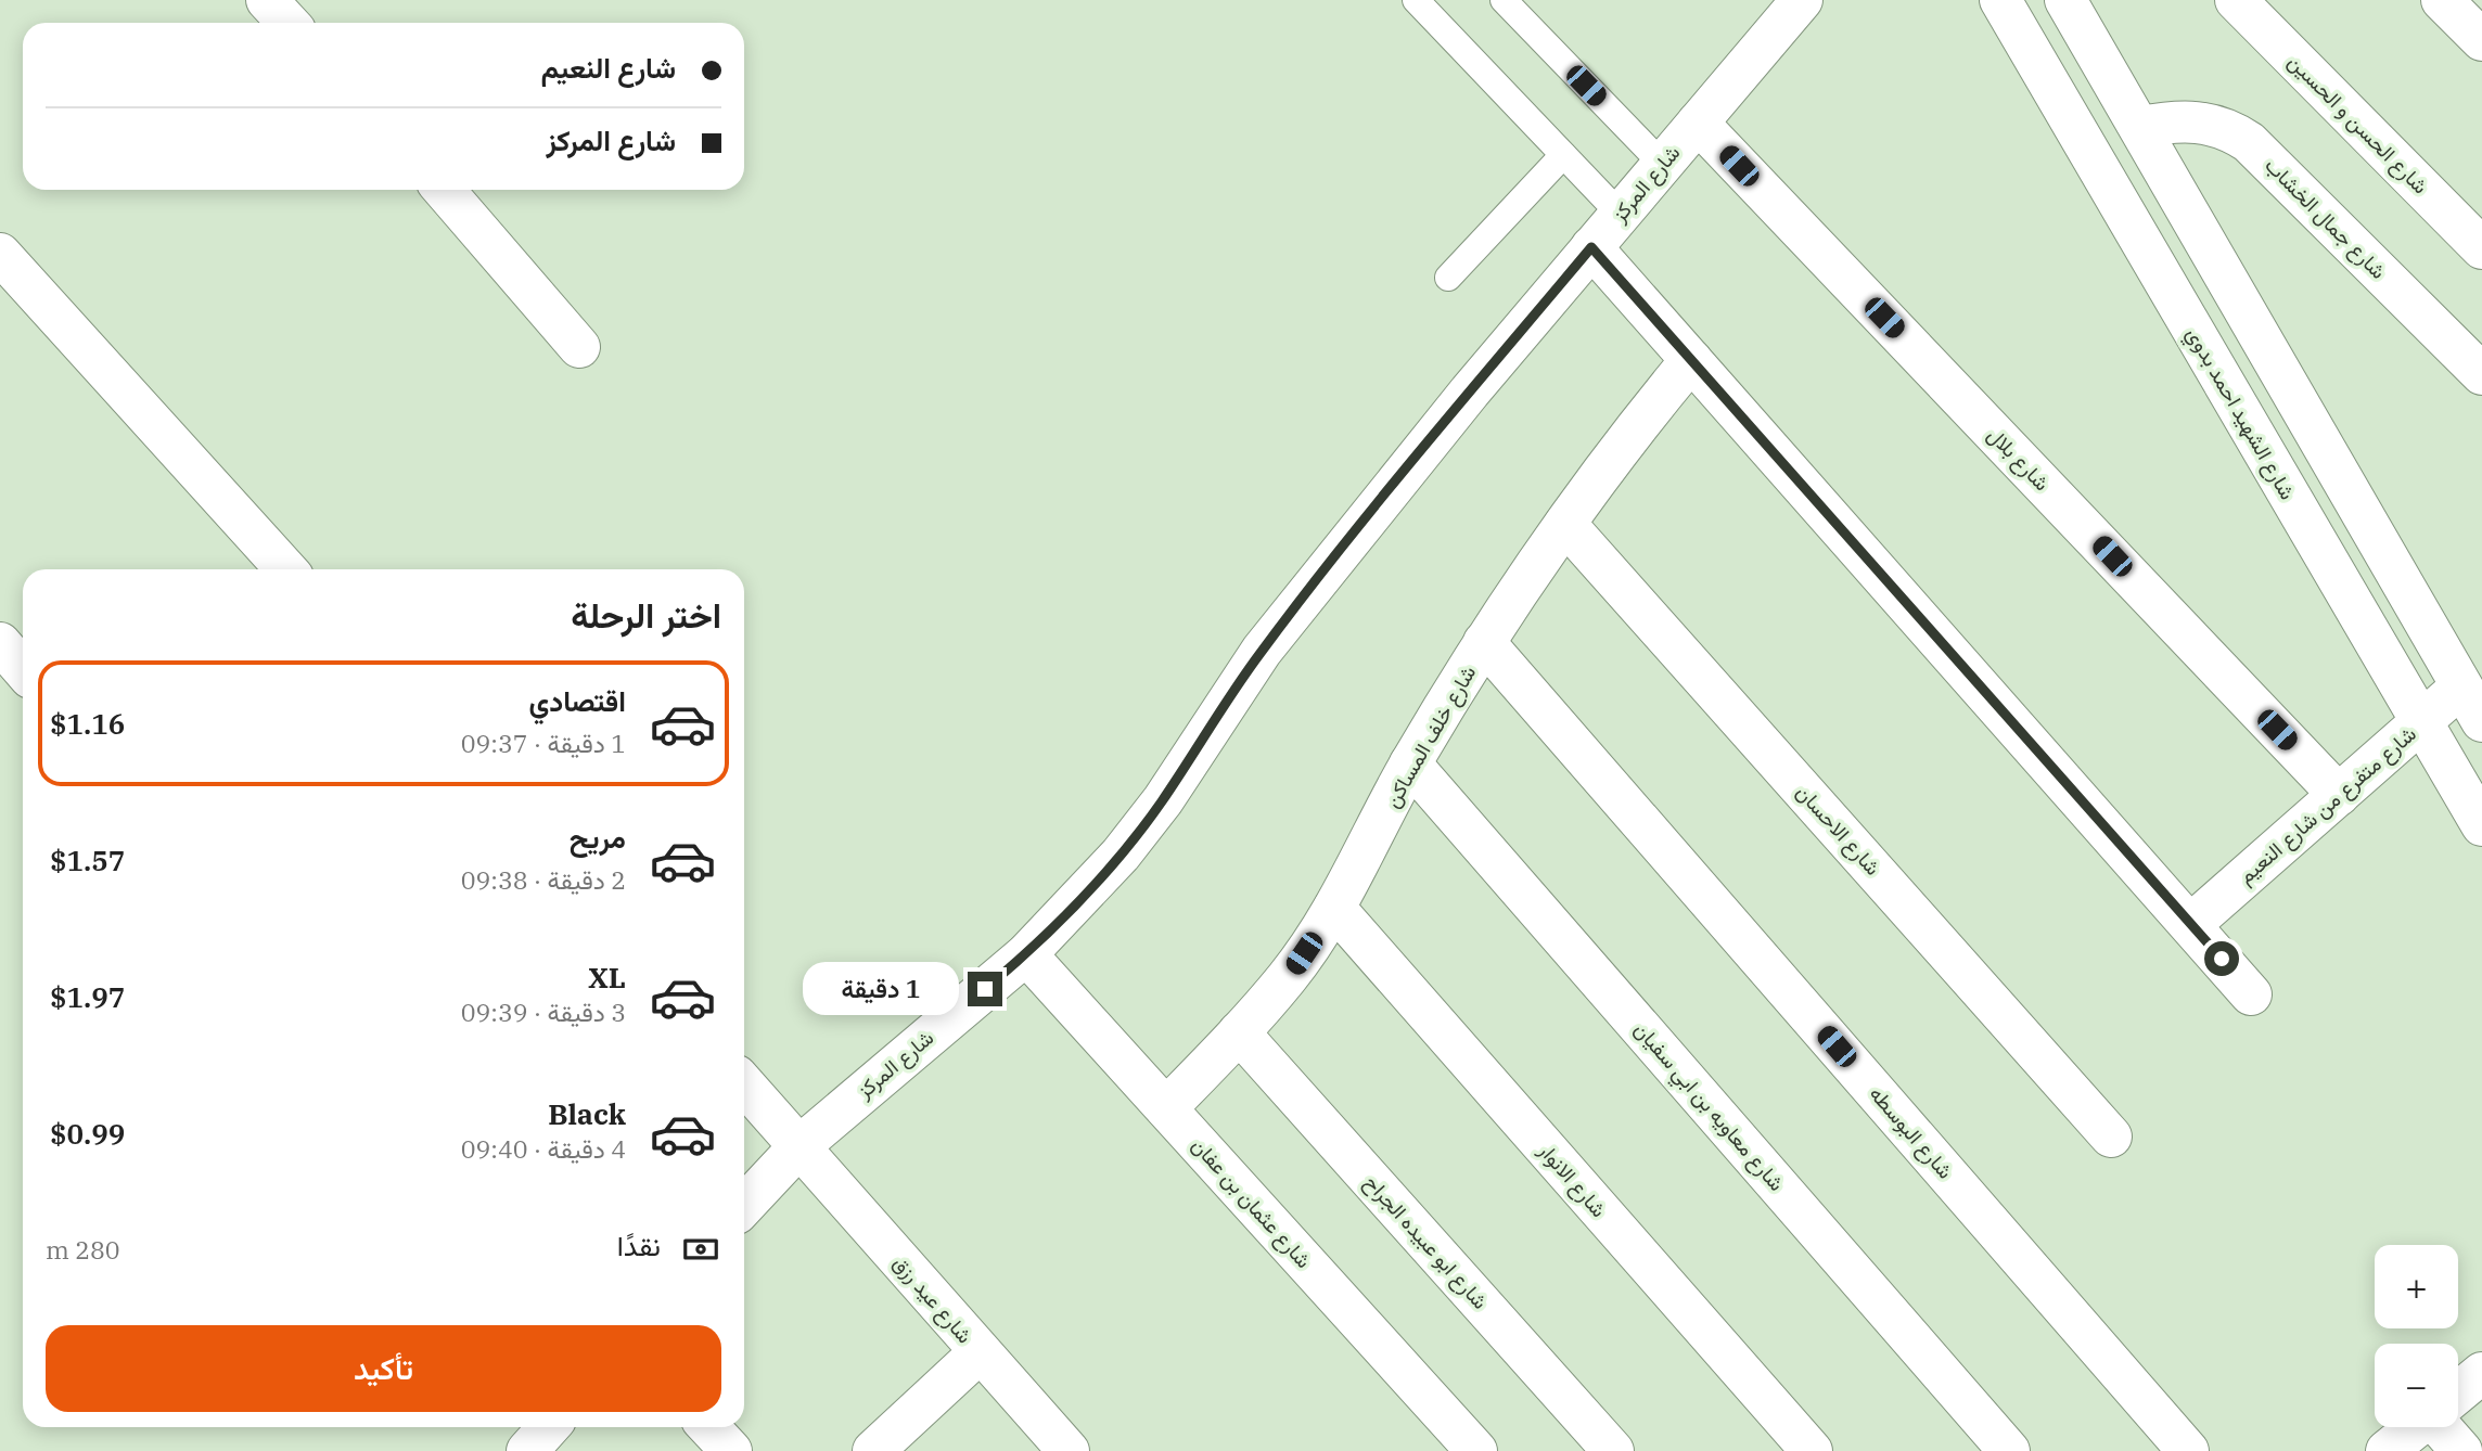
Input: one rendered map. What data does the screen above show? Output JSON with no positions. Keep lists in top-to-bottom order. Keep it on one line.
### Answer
{"streets":{"street":["شارع الحسن و الحسين","شارع المركز","شارع جمال الخشاب","شارع الشهيد احمد بدوي","شارع بلال","شارع خلف المساكن","شارع متفرع من شارع النعيم","شارع الاحسان","شارع معاويه بن ابي سفيان","شارع البوسطه","شارع الانوار","شارع عثمان بن عفان","شارع ابو عبيده الجراح","شارع عيد رزق"]},"crossings":[["شارع المركز","شارع بلال"],["شارع المركز","شارع عثمان بن عفان"],["شارع المركز","شارع عيد رزق"],["شارع الشهيد احمد بدوي","شارع متفرع من شارع النعيم"],["شارع بلال","شارع متفرع من شارع النعيم"],["شارع خلف المساكن","شارع الاحسان"],["شارع خلف المساكن","شارع معاويه بن ابي سفيان"],["شارع خلف المساكن","شارع البوسطه"],["شارع خلف المساكن","شارع الانوار"],["شارع خلف المساكن","شارع عثمان بن عفان"],["شارع خلف المساكن","شارع ابو عبيده الجراح"]],"page":{"banner":["شارع النعيم","شارع المركز"],"heading":"اختر الرحلة","list":[{"name":"اقتصادي","note":"1 دقيقة · 09:37","value":"$1.16"},{"name":"مريح","note":"2 دقيقة · 09:38","value":"$1.57"},{"name":"XL","note":"3 دقيقة · 09:39","value":"$1.97"},{"name":"Black","note":"4 دقيقة · 09:40","value":"$0.99"}],"bubble":"1 دقيقة","pay":["نقدًا","280 m"],"map_buttons":["+","−"],"buttons":"تأكيد"}}
